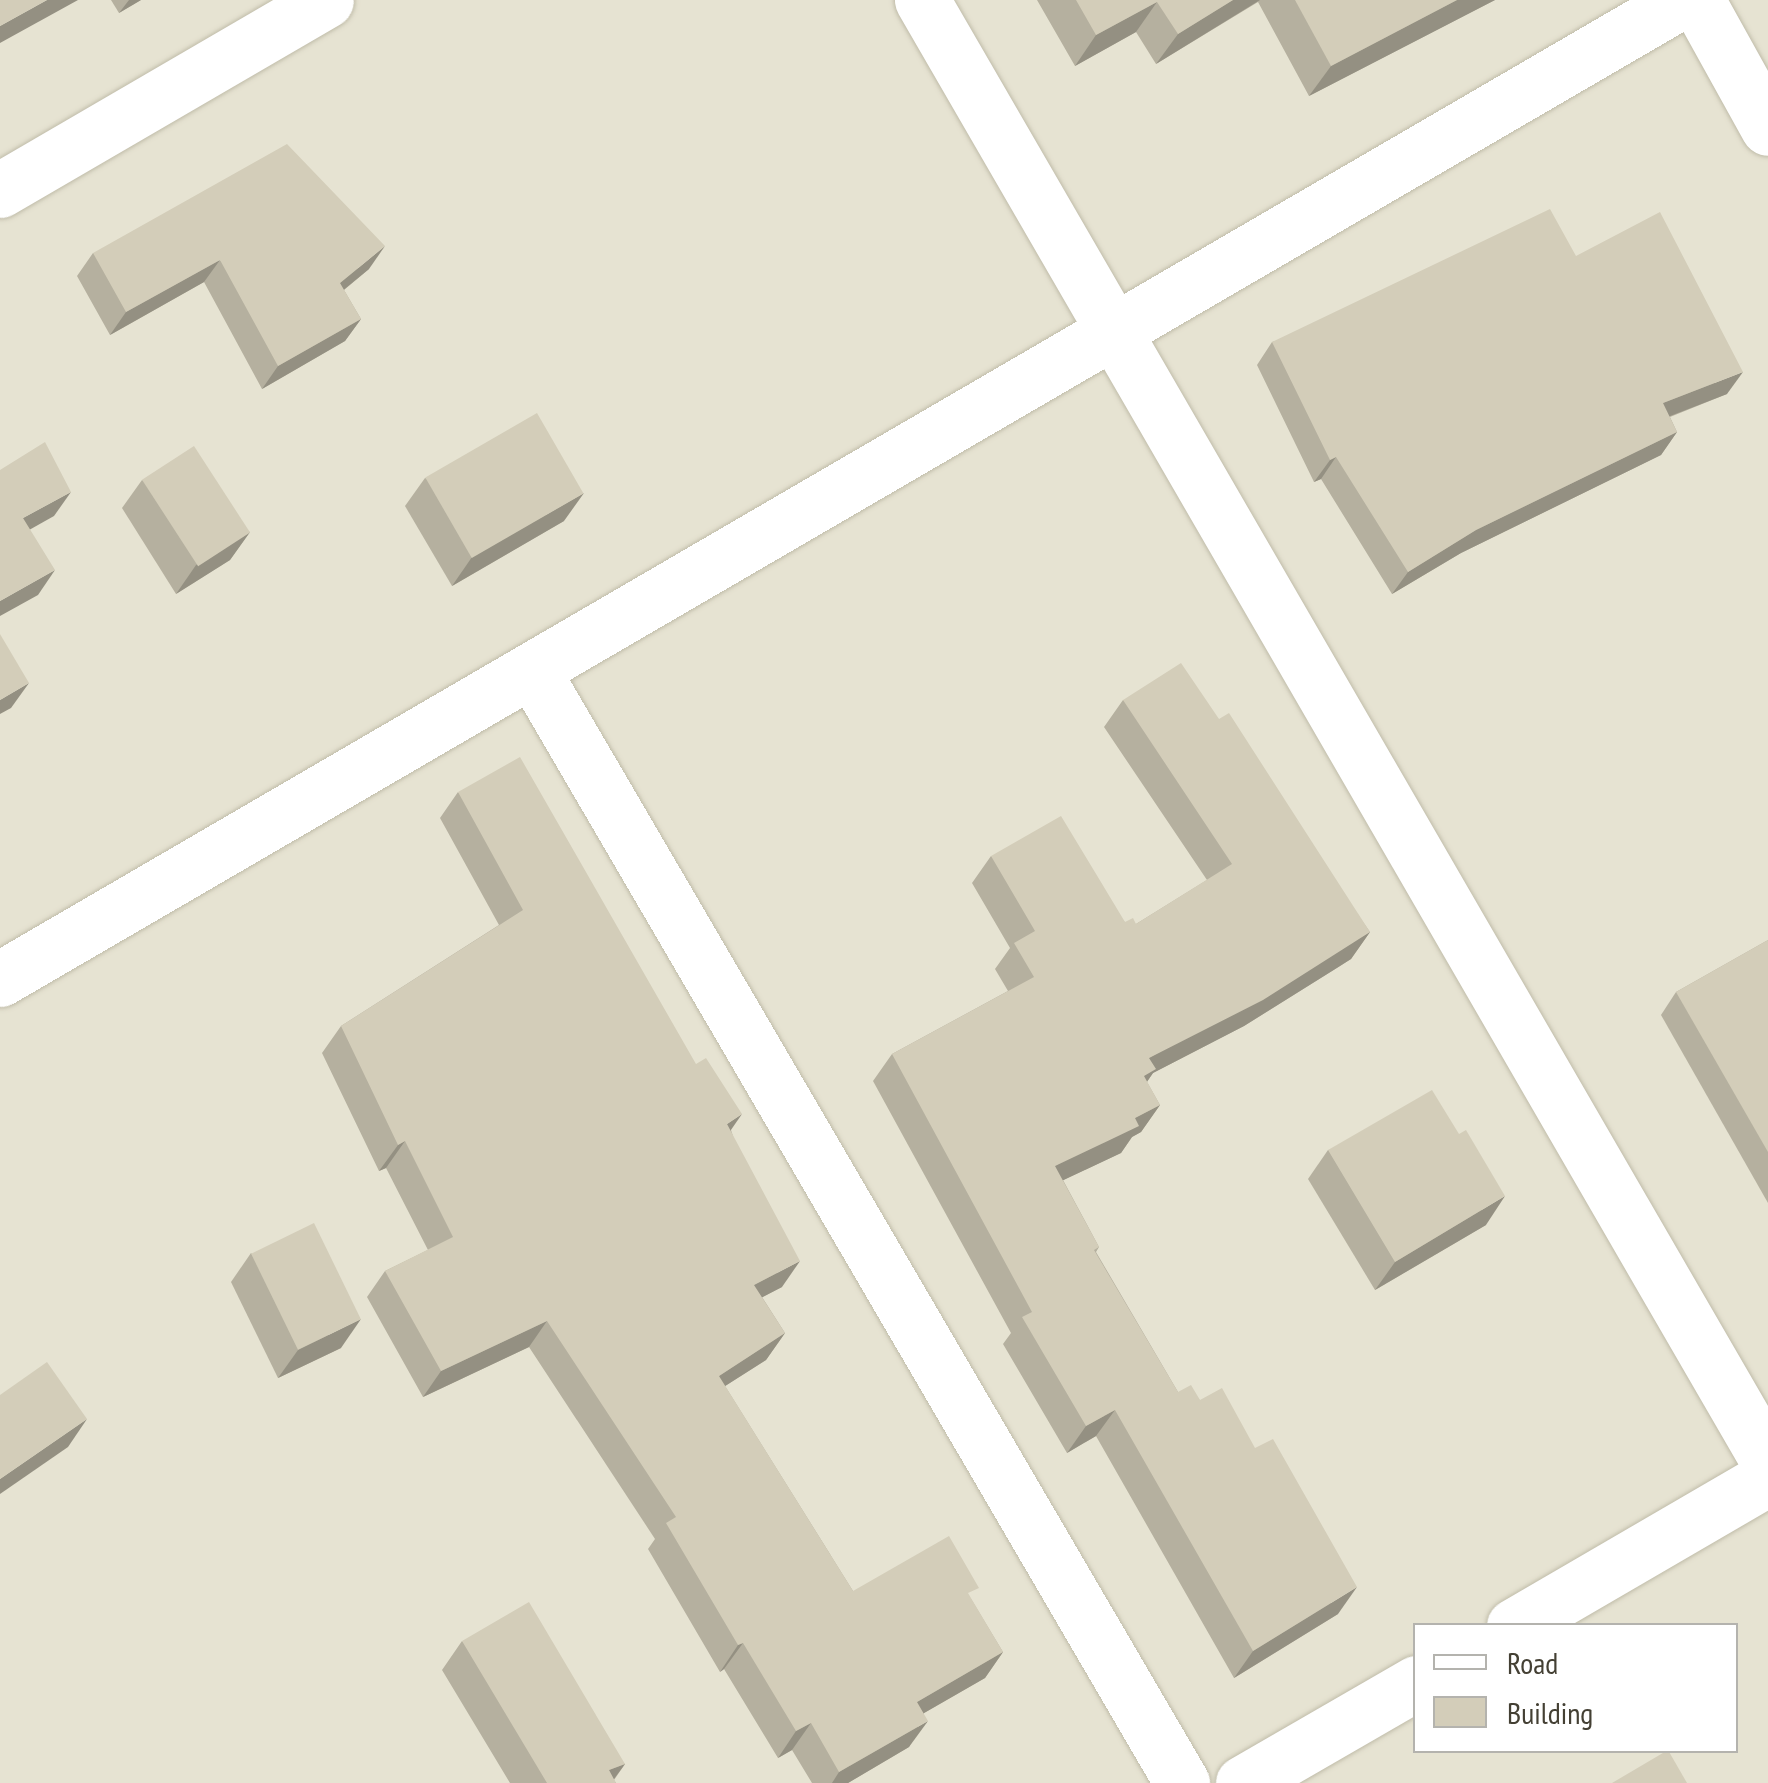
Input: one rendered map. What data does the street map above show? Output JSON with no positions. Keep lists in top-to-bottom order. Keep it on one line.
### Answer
{"legend":["Road","Building"]}
